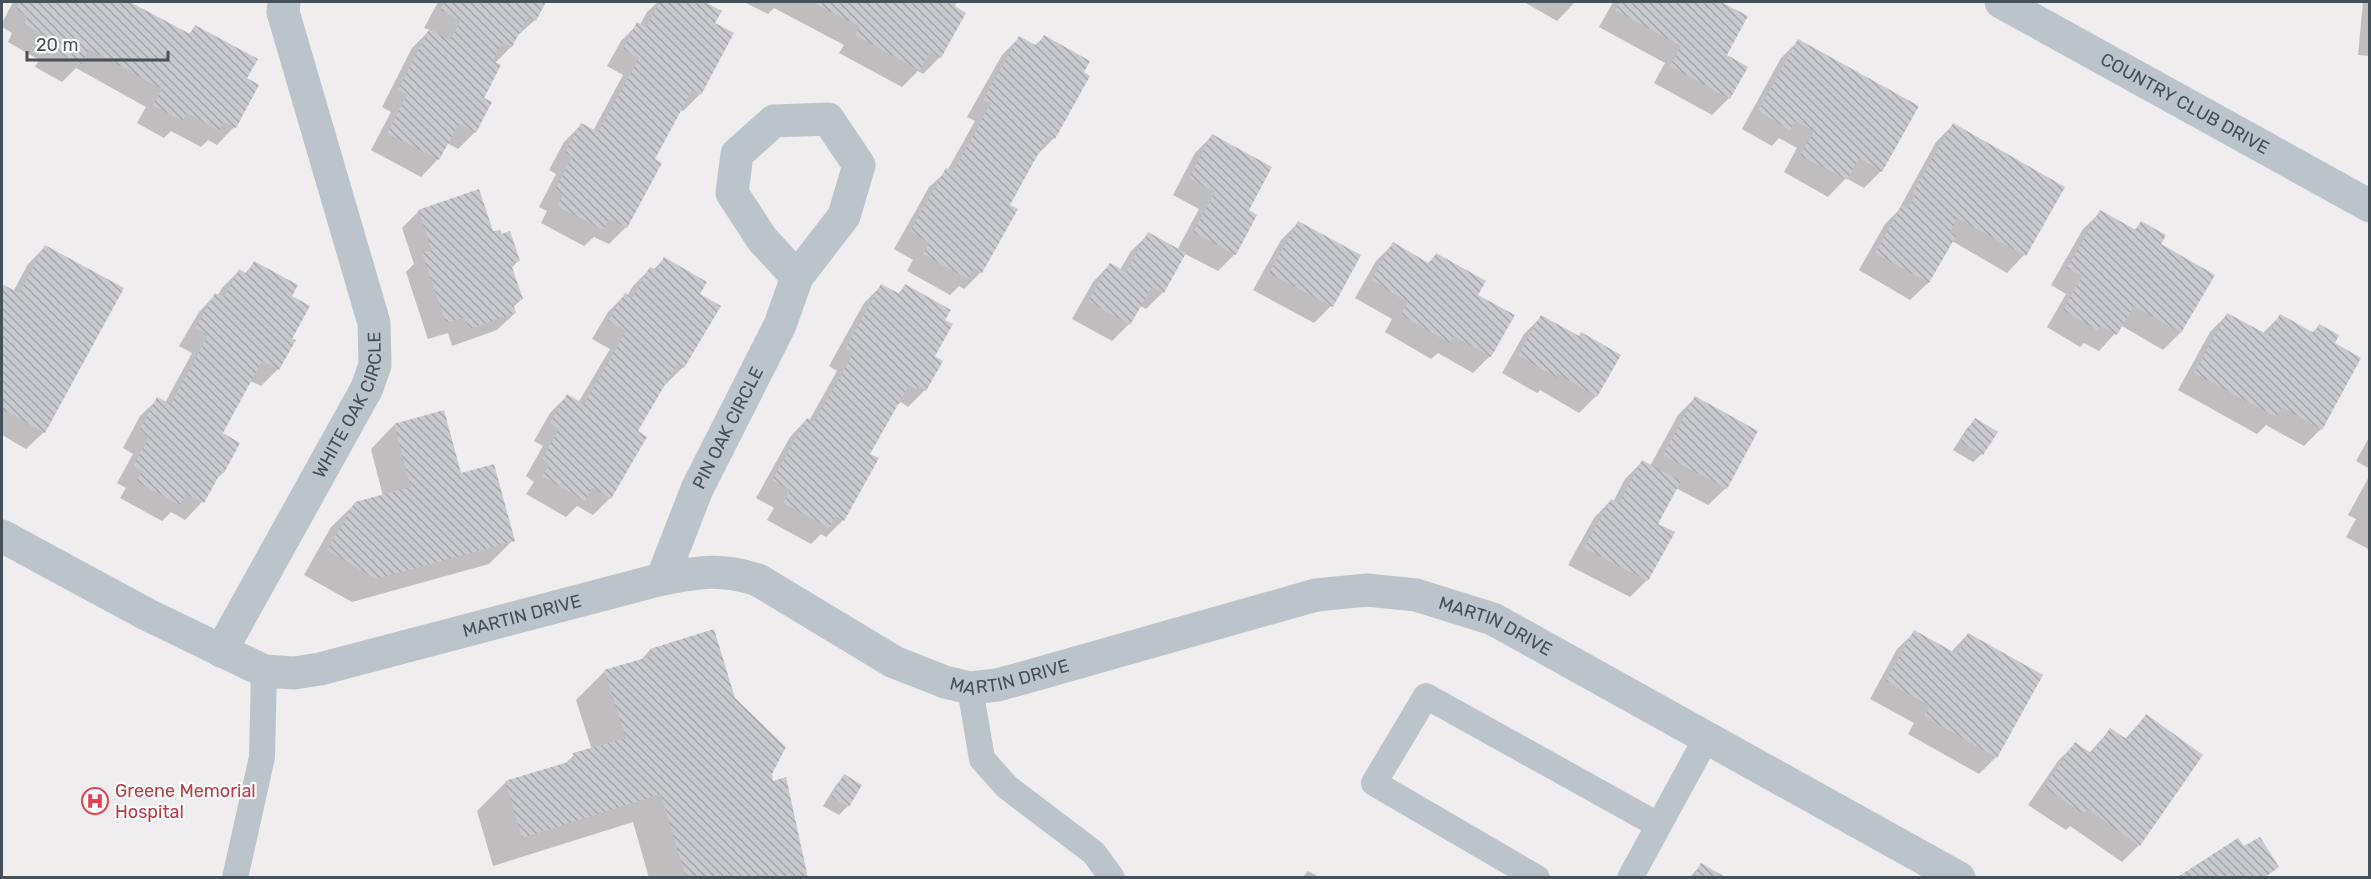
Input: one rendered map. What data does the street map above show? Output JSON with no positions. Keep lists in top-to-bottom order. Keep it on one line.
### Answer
{"streets":{"street":["COUNTRY CLUB DRIVE","WHITE OAK CIRCLE","PIN OAK CIRCLE","MARTIN DRIVE"]},"crossings":[["WHITE OAK CIRCLE","MARTIN DRIVE"],["PIN OAK CIRCLE","MARTIN DRIVE"]],"places":{"hospital":["Greene Memorial Hospital"]},"scale_bar":"20 m"}
